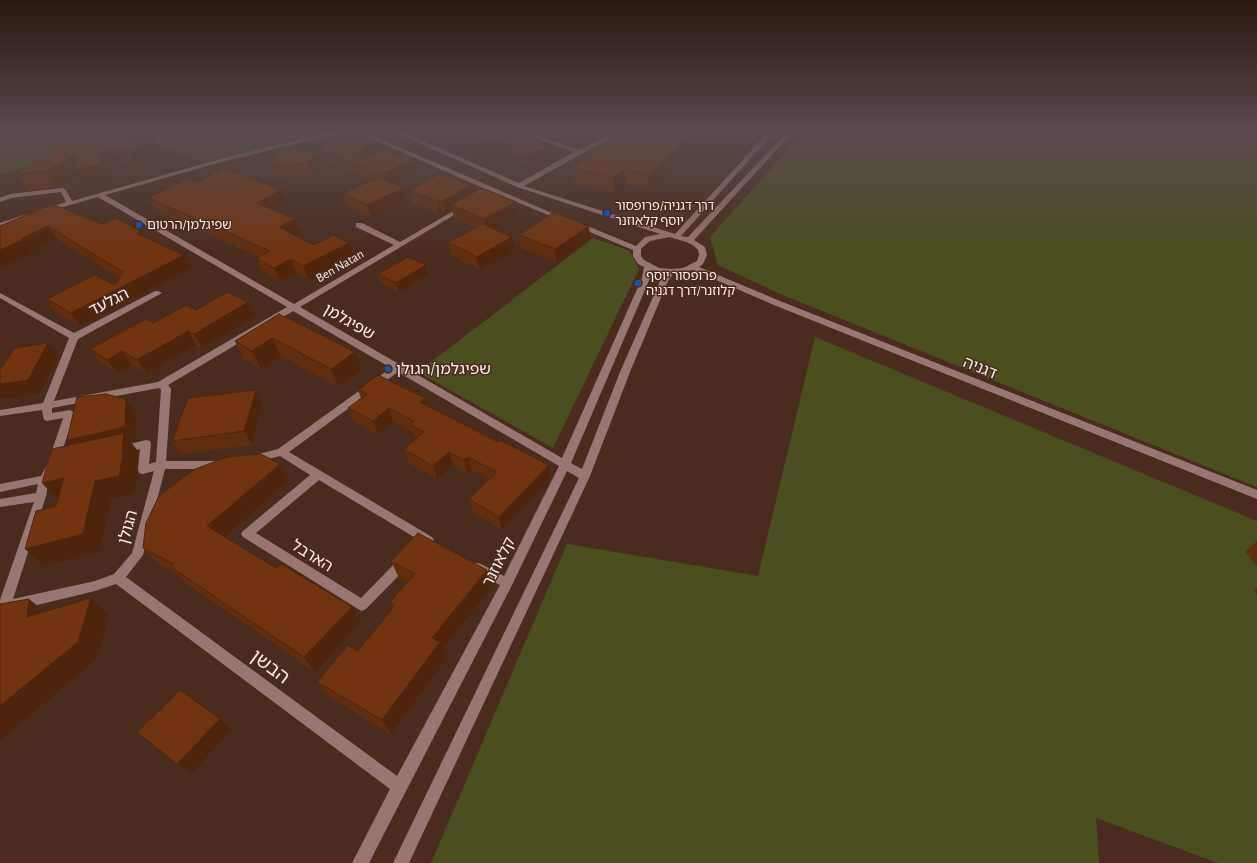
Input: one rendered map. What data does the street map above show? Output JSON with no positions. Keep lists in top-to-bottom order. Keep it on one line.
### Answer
{"streets":{"street":["Ben Natan","הגלעד","שפיגלמן","דגניה","הגולן","הארבל","קלאוזנר","הבשן"]},"crossings":[["Ben Natan","שפיגלמן"],["שפיגלמן","קלאוזנר"],["הגולן","הבשן"],["קלאוזנר","הבשן"]],"places":["דרך דגניה/פרופסור יוסף קלאוזנר","שפיגלמן/הרטום","פרופסור יוסף קלוזנר/דרך דגניה","שפיגלמן/הגולן"]}
